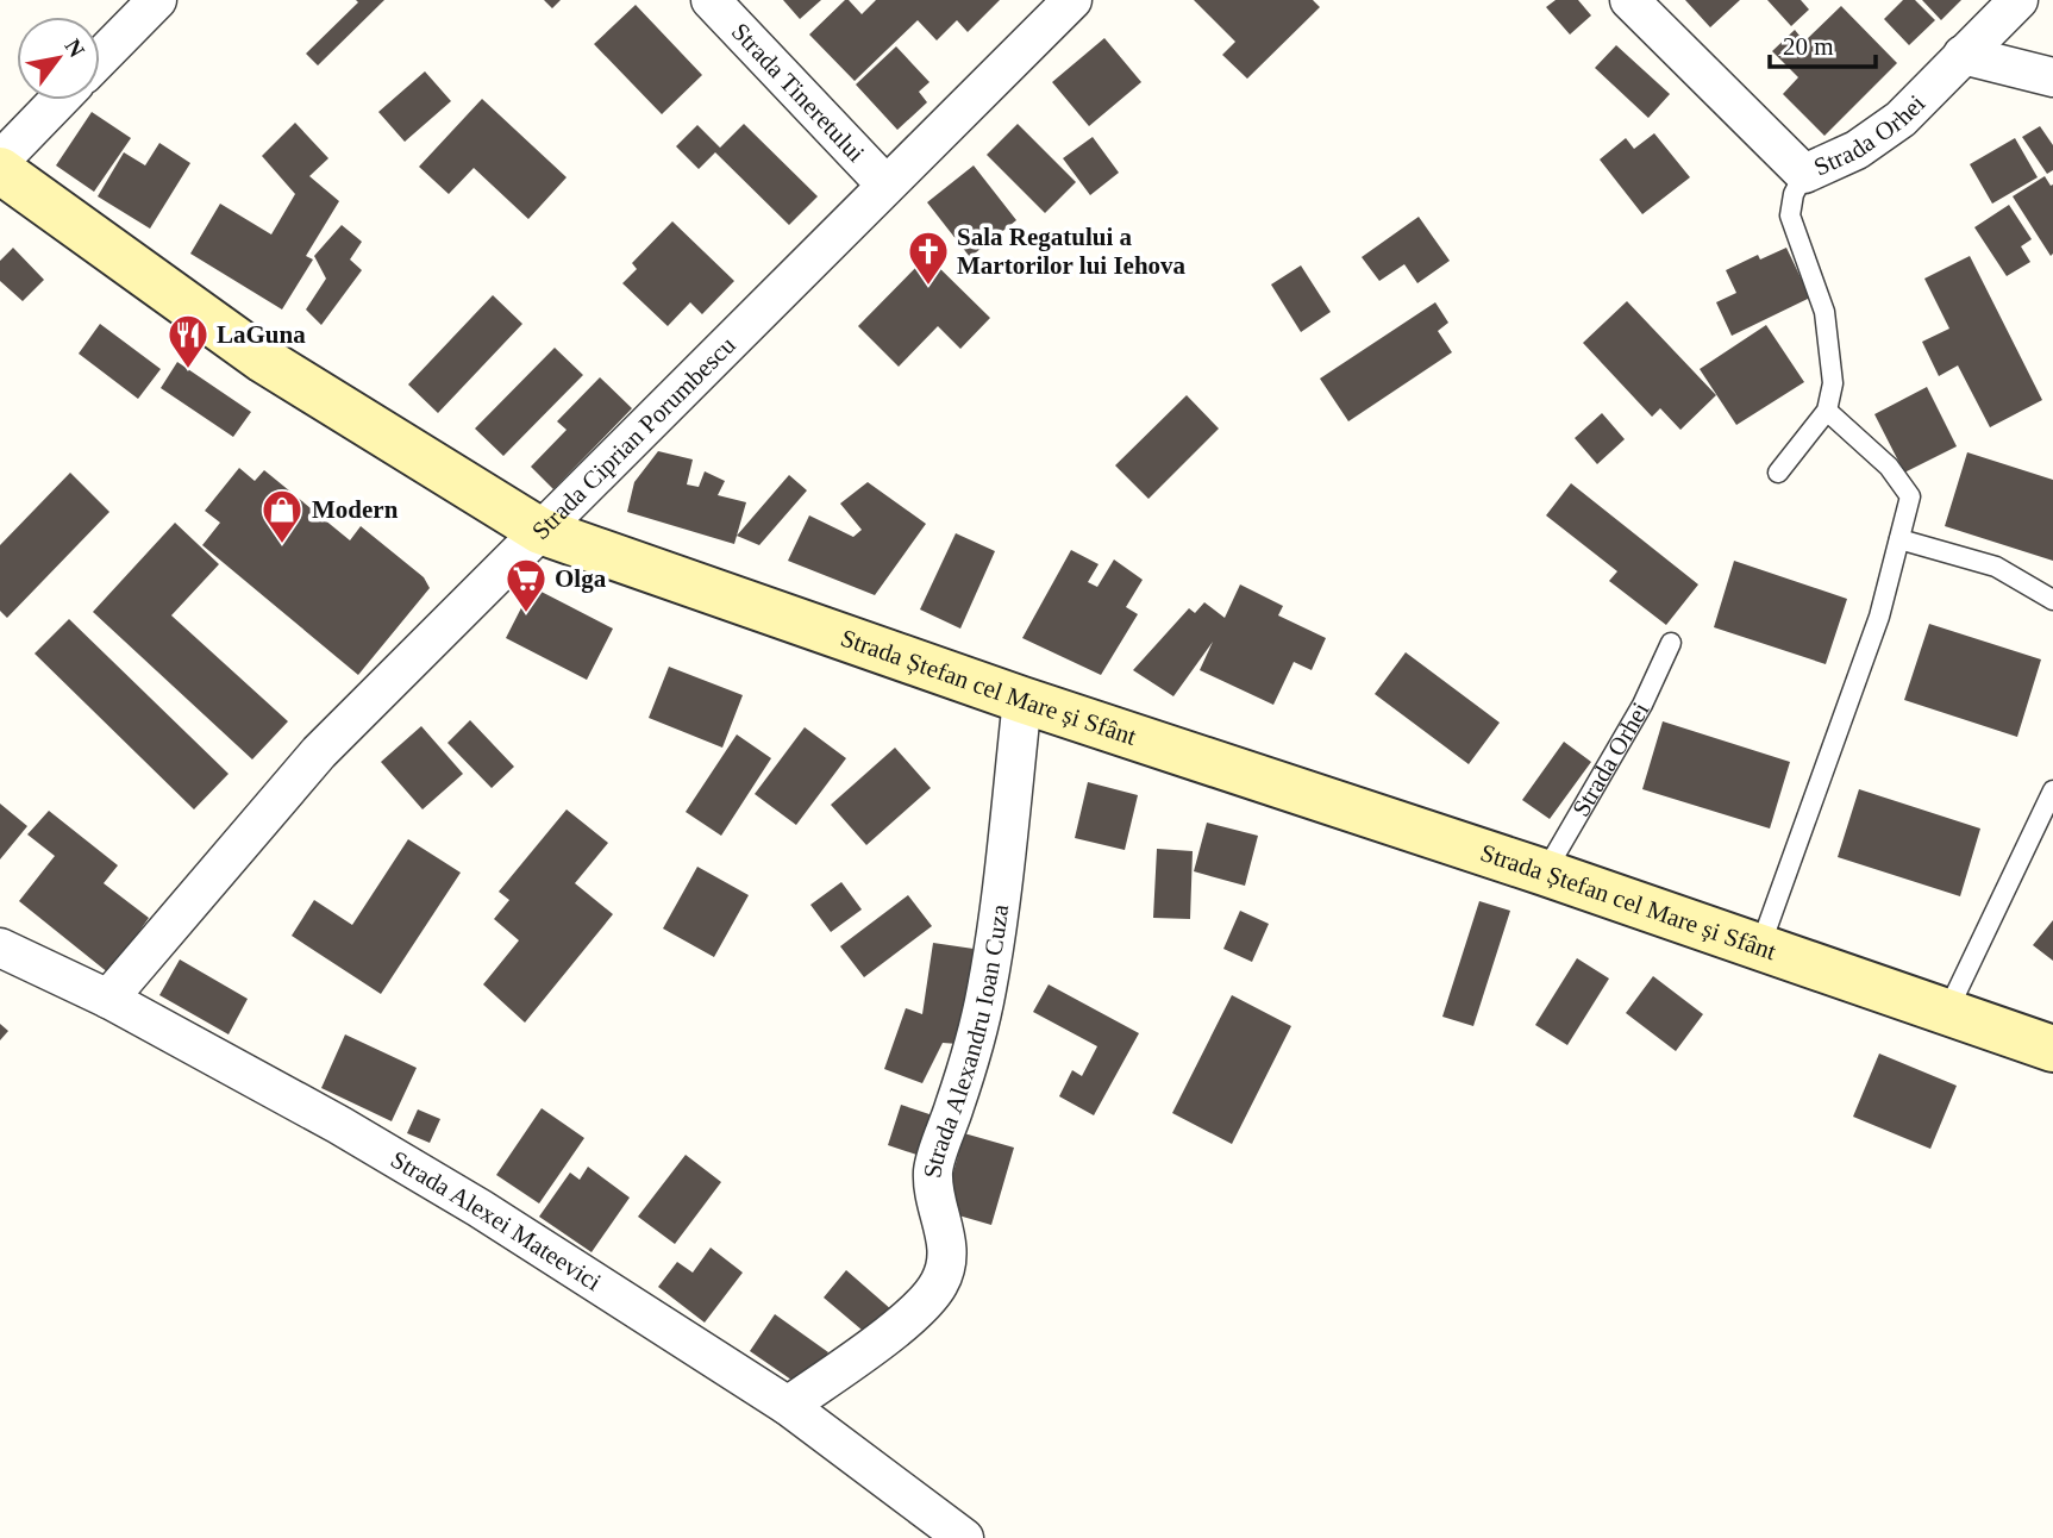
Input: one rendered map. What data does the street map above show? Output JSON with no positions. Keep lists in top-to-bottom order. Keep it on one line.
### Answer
{"streets":{"main road":["Strada Ștefan cel Mare și Sfânt"],"street":["Strada Tineretului","Strada Orhei","Strada Ciprian Porumbescu","Strada Alexandru Ioan Cuza","Strada Alexei Mateevici"]},"crossings":[["Strada Tineretului","Strada Ciprian Porumbescu"],["Strada Orhei","Strada Ștefan cel Mare și Sfânt"],["Strada Ciprian Porumbescu","Strada Ștefan cel Mare și Sfânt"],["Strada Ciprian Porumbescu","Strada Alexei Mateevici"],["Strada Ștefan cel Mare și Sfânt","Strada Alexandru Ioan Cuza"],["Strada Alexandru Ioan Cuza","Strada Alexei Mateevici"]],"places":{"church":["Sala Regatului a Martorilor lui Iehova"],"restaurant":["LaGuna"],"shop":["Modern"],"supermarket":["Olga"]},"scale_bar":"20 m","north":"top right"}
